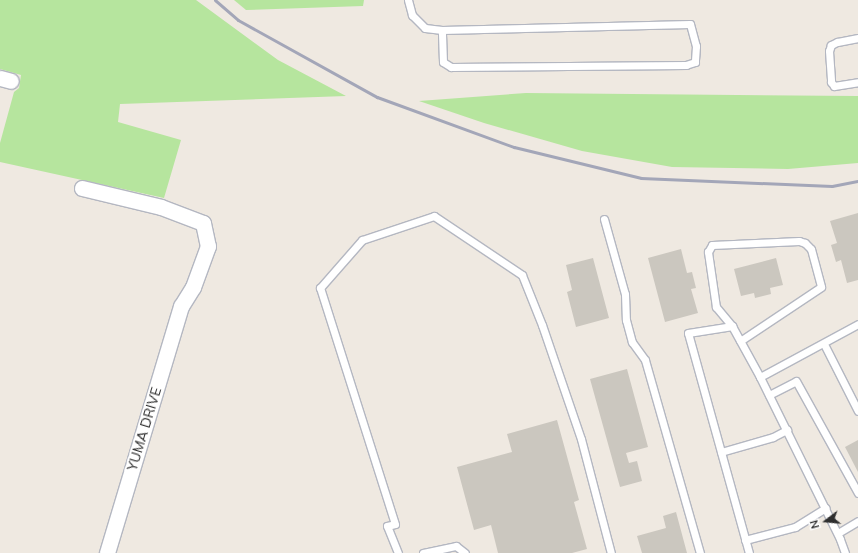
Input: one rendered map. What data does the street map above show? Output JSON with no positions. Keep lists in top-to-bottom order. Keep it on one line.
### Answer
{"streets":{"street":["YUMA DRIVE"]},"north":"left"}
